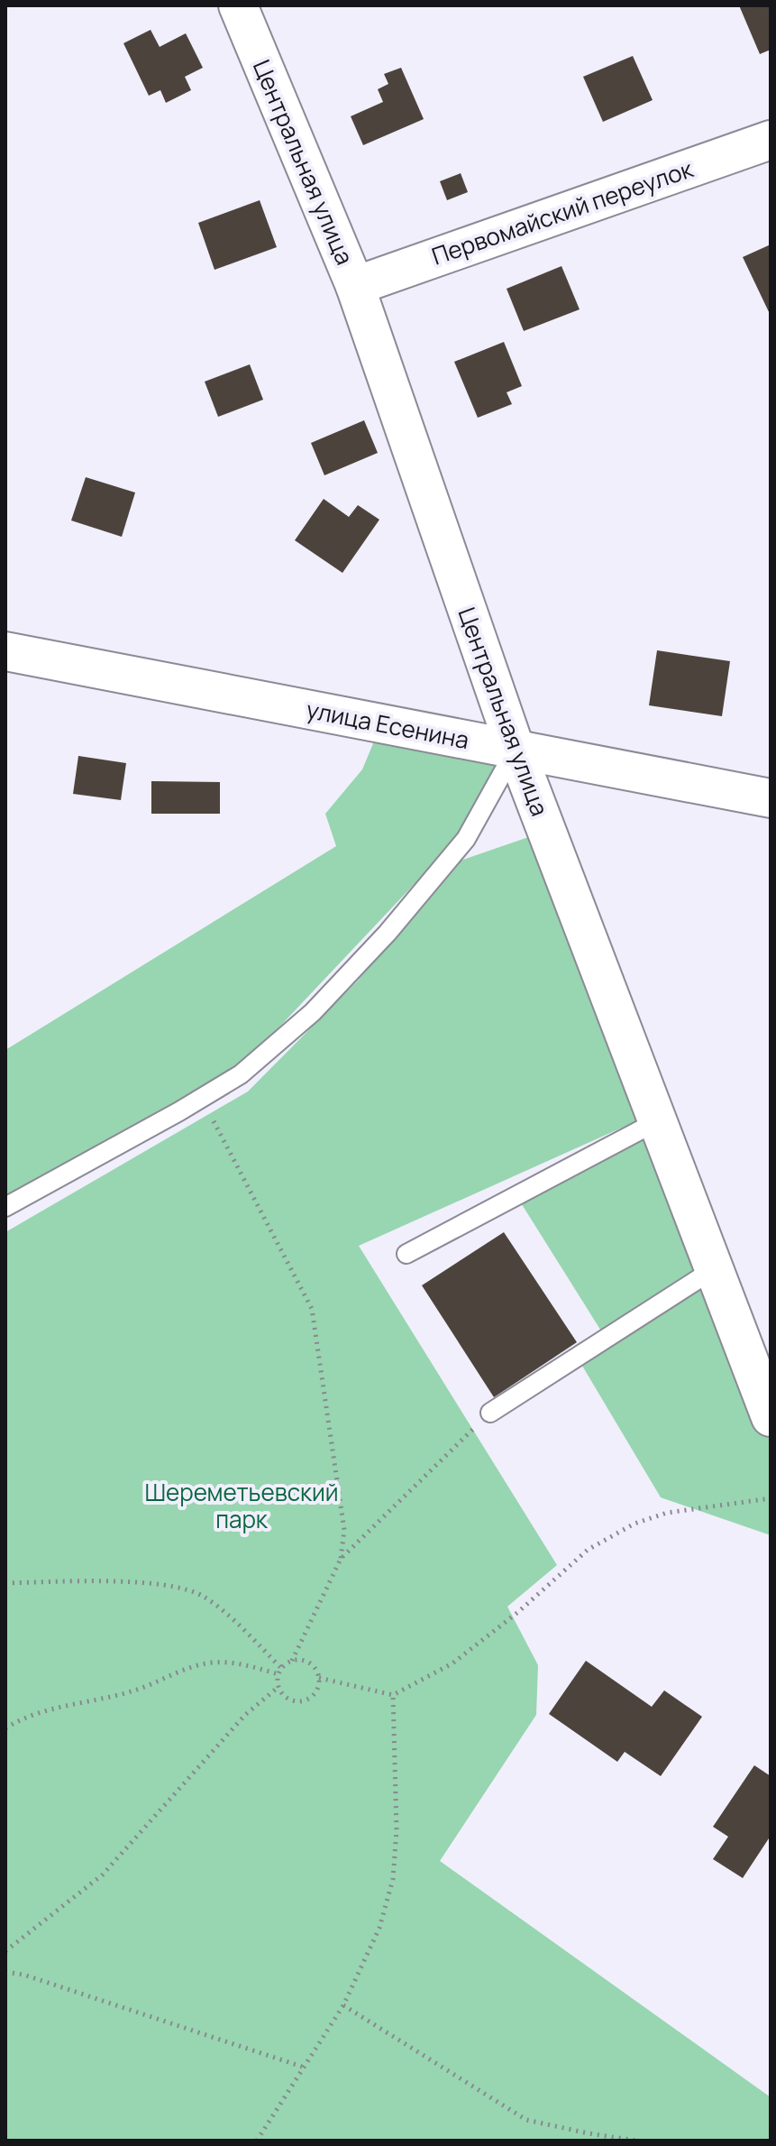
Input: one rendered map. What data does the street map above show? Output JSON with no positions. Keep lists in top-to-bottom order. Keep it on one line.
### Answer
{"streets":{"street":["Центральная улица","Первомайский переулок","улица Есенина"]},"crossings":[["Центральная улица","Первомайский переулок"],["Центральная улица","улица Есенина"]],"parks":["Шереметьевский парк"]}
